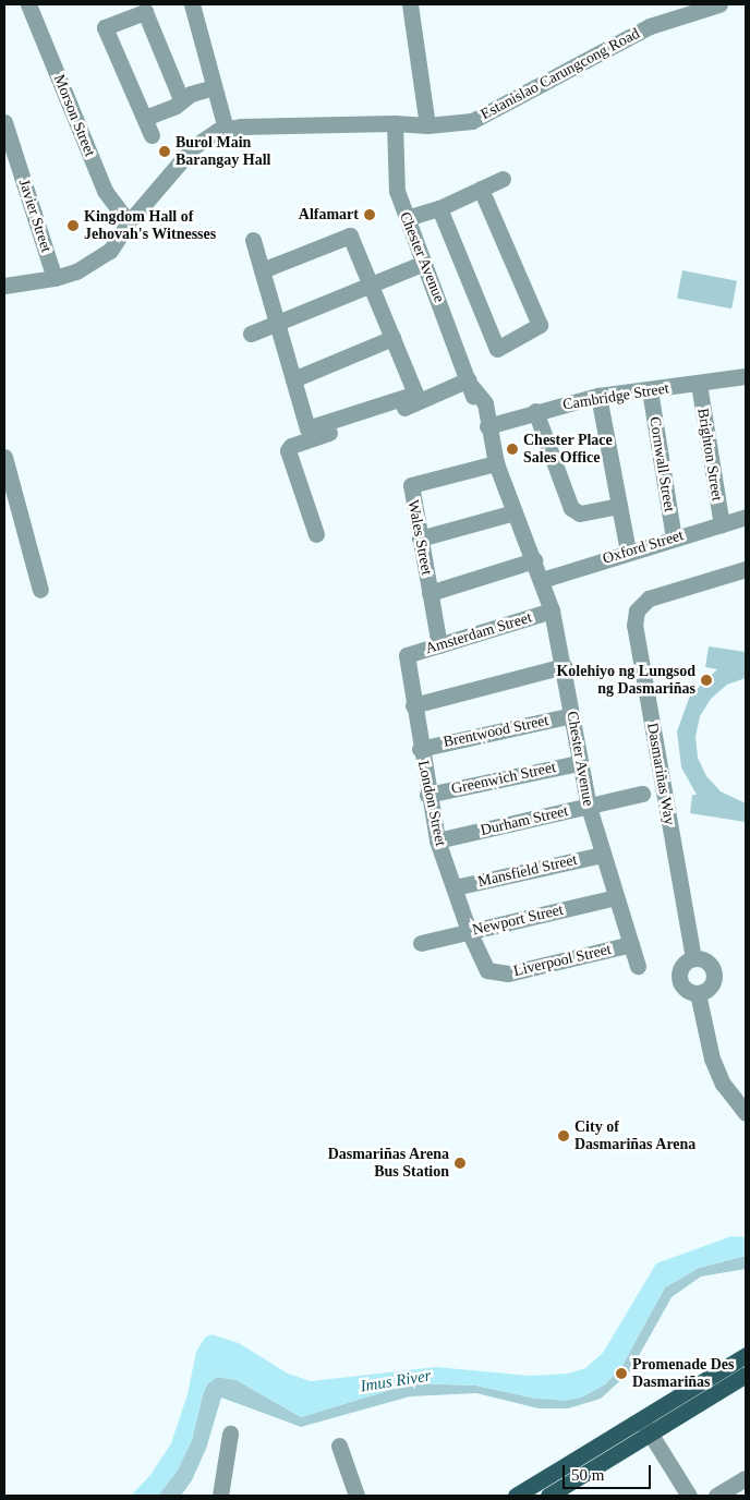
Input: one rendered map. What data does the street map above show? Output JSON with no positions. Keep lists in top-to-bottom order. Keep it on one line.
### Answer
{"streets":{"street":["Estanislao Carungcong Road","Morson Street","Javier Street","Chester Avenue","Cambridge Street","Brighton Street","Cornwall Street","Wales Street","Oxford Street","Amsterdam Street","Brentwood Street","Dasmariñas Way","Greenwich Street","London Street","Durham Street","Mansfield Street","Newport Street","Liverpool Street"]},"crossings":[["Estanislao Carungcong Road","Morson Street"],["Estanislao Carungcong Road","Javier Street"],["Estanislao Carungcong Road","Chester Avenue"],["Chester Avenue","Cambridge Street"],["Chester Avenue","Wales Street"],["Chester Avenue","Oxford Street"],["Chester Avenue","Amsterdam Street"],["Chester Avenue","Brentwood Street"],["Chester Avenue","Greenwich Street"],["Chester Avenue","Durham Street"],["Chester Avenue","Mansfield Street"],["Chester Avenue","Newport Street"],["Chester Avenue","Liverpool Street"],["Cambridge Street","Brighton Street"],["Cambridge Street","Cornwall Street"],["Brighton Street","Oxford Street"],["Cornwall Street","Oxford Street"],["Wales Street","Amsterdam Street"],["Amsterdam Street","London Street"],["Brentwood Street","London Street"],["Greenwich Street","London Street"],["London Street","Durham Street"],["London Street","Mansfield Street"],["London Street","Newport Street"],["London Street","Liverpool Street"]],"water":["Imus River"],"places":["Burol Main Barangay Hall","Alfamart","Kingdom Hall of Jehovah's Witnesses","Chester Place Sales Office","Kolehiyo ng Lungsod ng Dasmariñas","City of Dasmariñas Arena","Dasmariñas Arena Bus Station","Promenade Des Dasmariñas"],"scale_bar":"50 m"}
